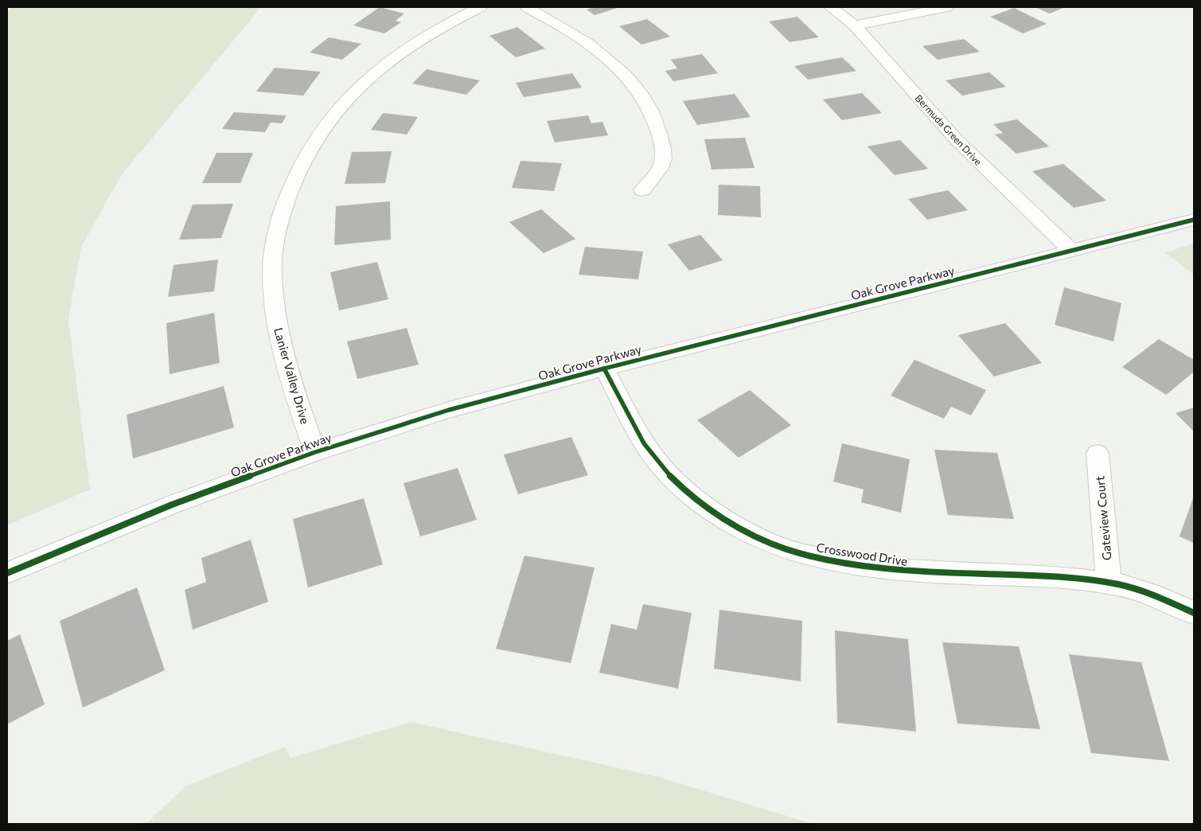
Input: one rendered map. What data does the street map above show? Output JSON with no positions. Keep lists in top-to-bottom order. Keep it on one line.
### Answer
{"streets":{"street":["Bermuda Green Drive","Oak Grove Parkway","Lanier Valley Drive","Gateview Court","Crosswood Drive"]},"crossings":[["Bermuda Green Drive","Oak Grove Parkway"],["Oak Grove Parkway","Lanier Valley Drive"],["Oak Grove Parkway","Crosswood Drive"],["Gateview Court","Crosswood Drive"]]}
